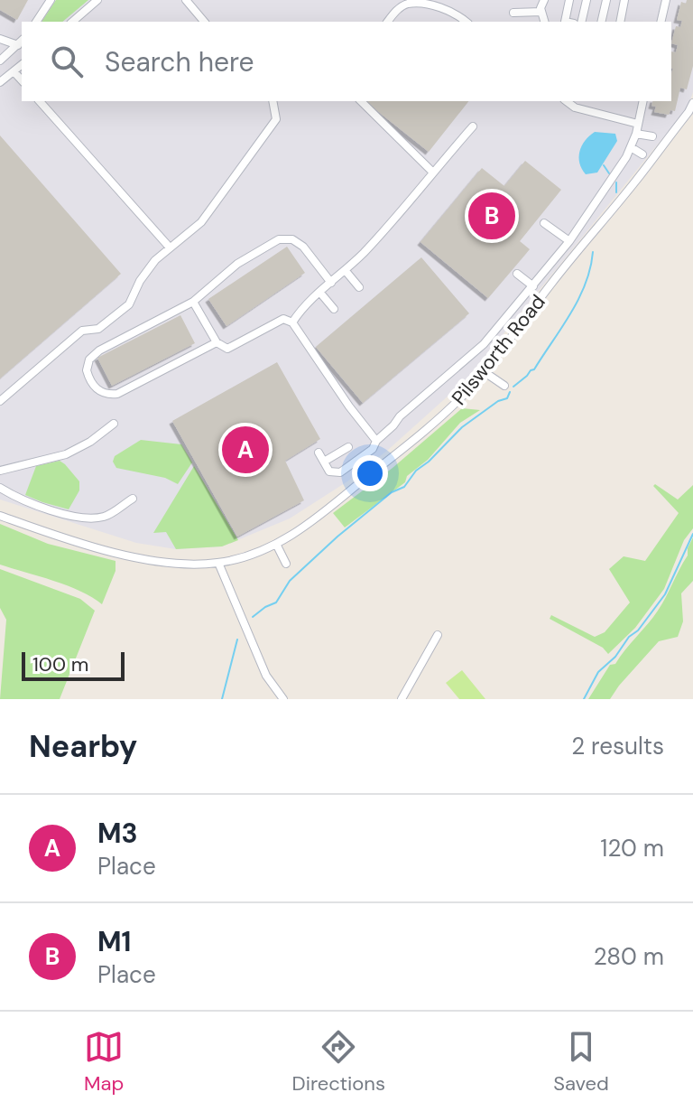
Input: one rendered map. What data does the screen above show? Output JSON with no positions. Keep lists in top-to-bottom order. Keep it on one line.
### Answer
{"streets":{"street":["Pilsworth Road"]},"scale_bar":"100 m","page":{"search":"Search here","pins":["B","A"],"scale":"100 m","heading":["Nearby","2 results"],"list":[{"mark":"A","name":"M3","note":"Place","value":"120 m"},{"mark":"B","name":"M1","note":"Place","value":"280 m"}],"nav":["Map","Directions","Saved"]}}
